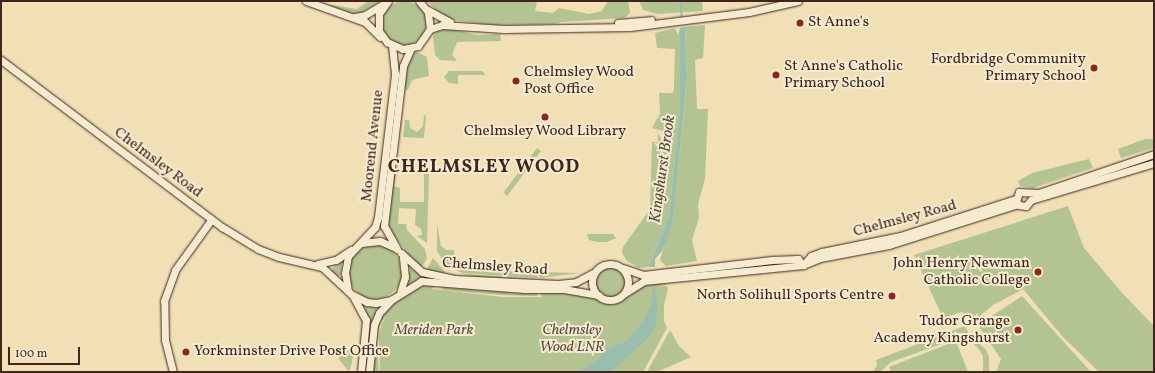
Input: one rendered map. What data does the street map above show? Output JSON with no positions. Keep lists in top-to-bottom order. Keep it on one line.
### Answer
{"streets":{"street":["Moorend Avenue","Chelmsley Road"]},"crossings":[["Moorend Avenue","Chelmsley Road"]],"districts":["CHELMSLEY WOOD"],"water":["Kingshurst Brook"],"parks":["Chelmsley Wood LNR","Meriden Park"],"places":["St Anne's","Fordbridge Community Primary School","St Anne's Catholic Primary School","Chelmsley Wood Post Office","Chelmsley Wood Library","John Henry Newman Catholic College","North Solihull Sports Centre","Tudor Grange Academy Kingshurst","Yorkminster Drive Post Office"],"scale_bar":"100 m"}
